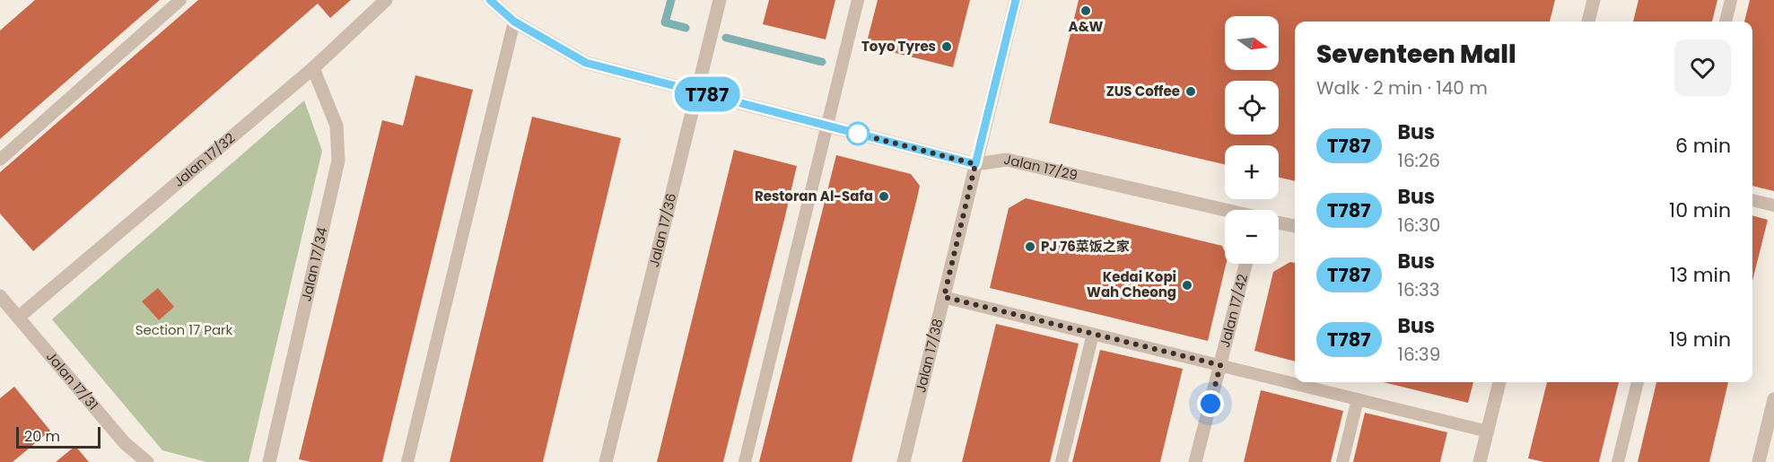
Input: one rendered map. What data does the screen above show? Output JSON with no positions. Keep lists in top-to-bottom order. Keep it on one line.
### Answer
{"streets":{"street":["Jalan 17/32","Jalan 17/29","Jalan 17/36","Jalan 17/34","Jalan 17/42","Jalan 17/38","Jalan 17/31"]},"crossings":[["Jalan 17/32","Jalan 17/34"],["Jalan 17/32","Jalan 17/31"],["Jalan 17/29","Jalan 17/36"],["Jalan 17/29","Jalan 17/38"]],"parks":["Section 17 Park"],"places":["A&W","Toyo Tyres","ZUS Coffee","Restoran Al-Safa","PJ 76菜饭之家","Kedai Kopi Wah Cheong"],"lines":["bus line T787"],"scale_bar":"20 m","north":"right","page":{"on_map":"T787","map_buttons":["+","−"],"heading":["Seventeen Mall","Walk · 2 min · 140 m"],"list":[{"mark":"T787","name":"Bus","note":"16:26","value":"6 min"},{"mark":"T787","name":"Bus","note":"16:30","value":"10 min"},{"mark":"T787","name":"Bus","note":"16:33","value":"13 min"},{"mark":"T787","name":"Bus","note":"16:39","value":"19 min"}],"scale":"20 m"}}
